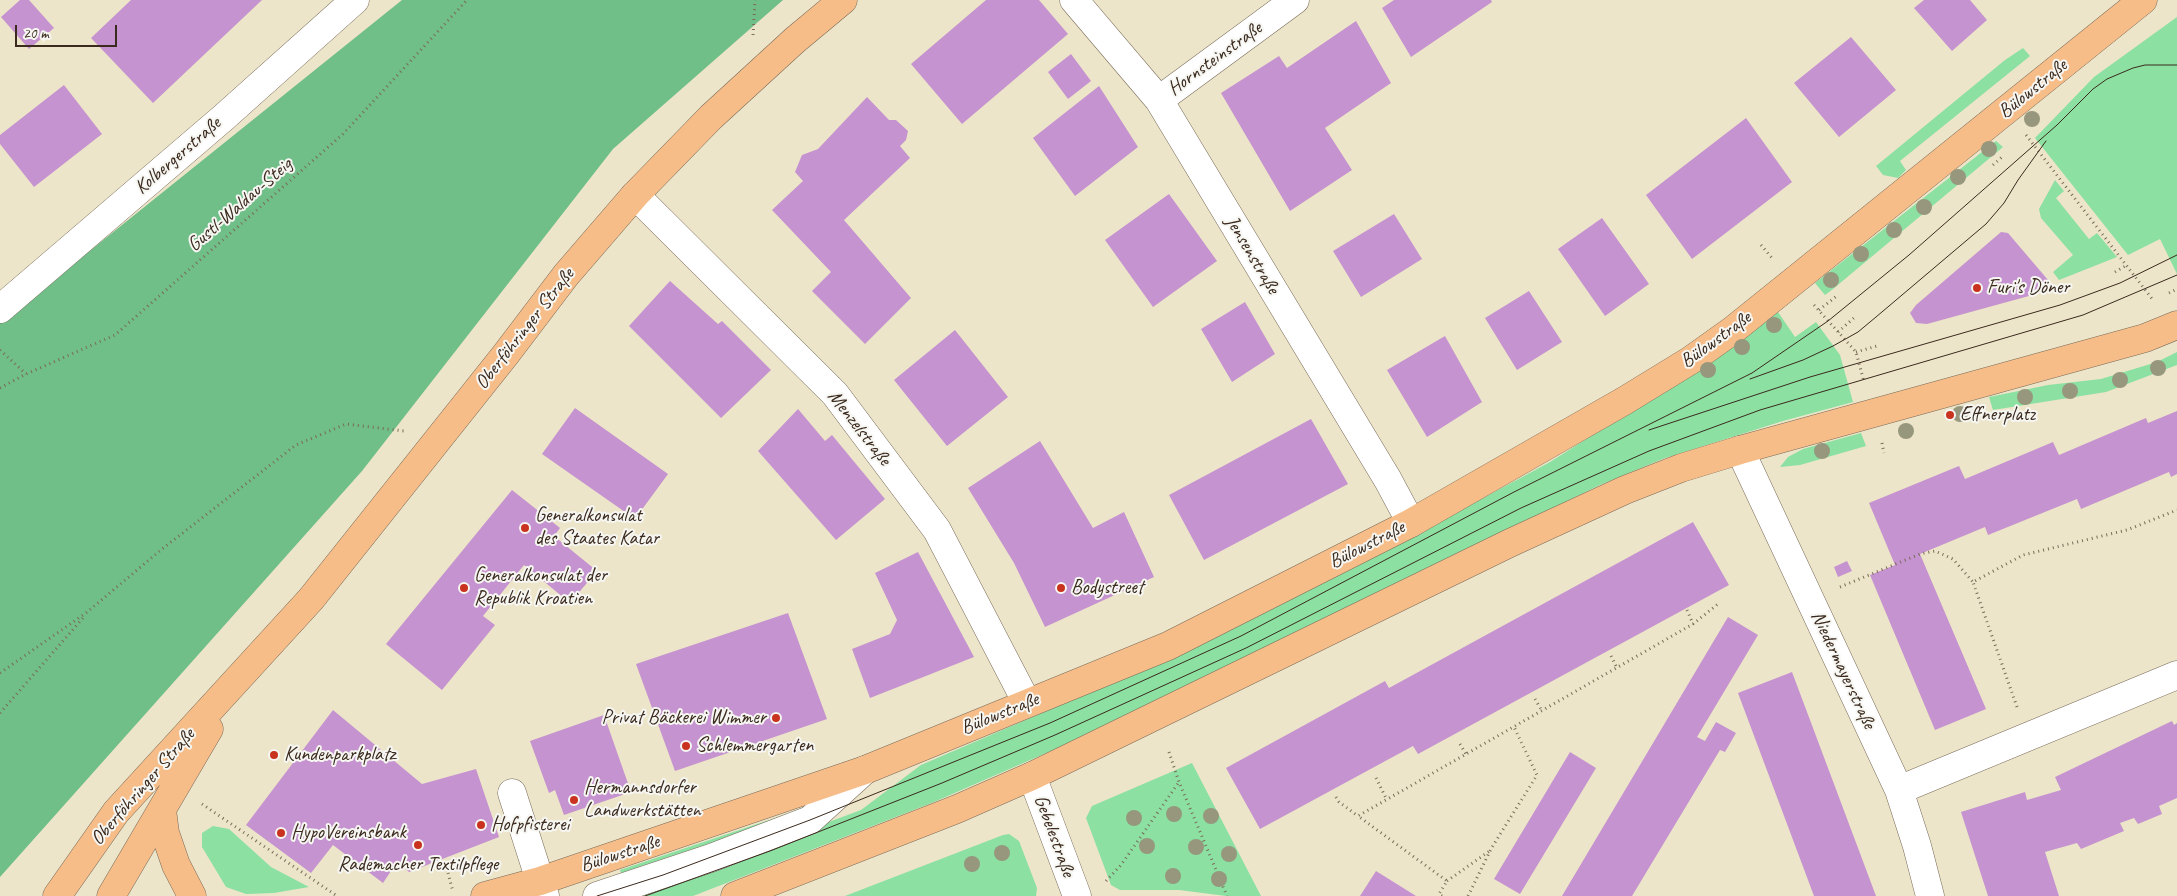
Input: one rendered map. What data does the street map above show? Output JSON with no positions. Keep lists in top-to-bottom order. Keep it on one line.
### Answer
{"streets":{"main road":["Bülowstraße","Oberföhringer Straße"],"street":["Hornsteinstraße","Kolbergerstraße","Jensenstraße","Menzelstraße","Niedermayerstraße","Gebelestraße"],"path":["Gustl-Waldau-Steig"]},"crossings":[["Hornsteinstraße","Jensenstraße"],["Bülowstraße","Jensenstraße"],["Bülowstraße","Menzelstraße"],["Oberföhringer Straße","Menzelstraße"]],"places":["Furi's Döner","Effnerplatz","Generalkonsulat des Staates Katar","Generalkonsulat der Republik Kroatien","Bodystreet","Privat Bäckerei Wimmer","Schlemmergarten","Kundenparkplatz","Hermannsdorfer Landwerkstätten","Hofpfisterei","HypoVereinsbank","Rademacher Textilpflege"],"scale_bar":"20 m"}
